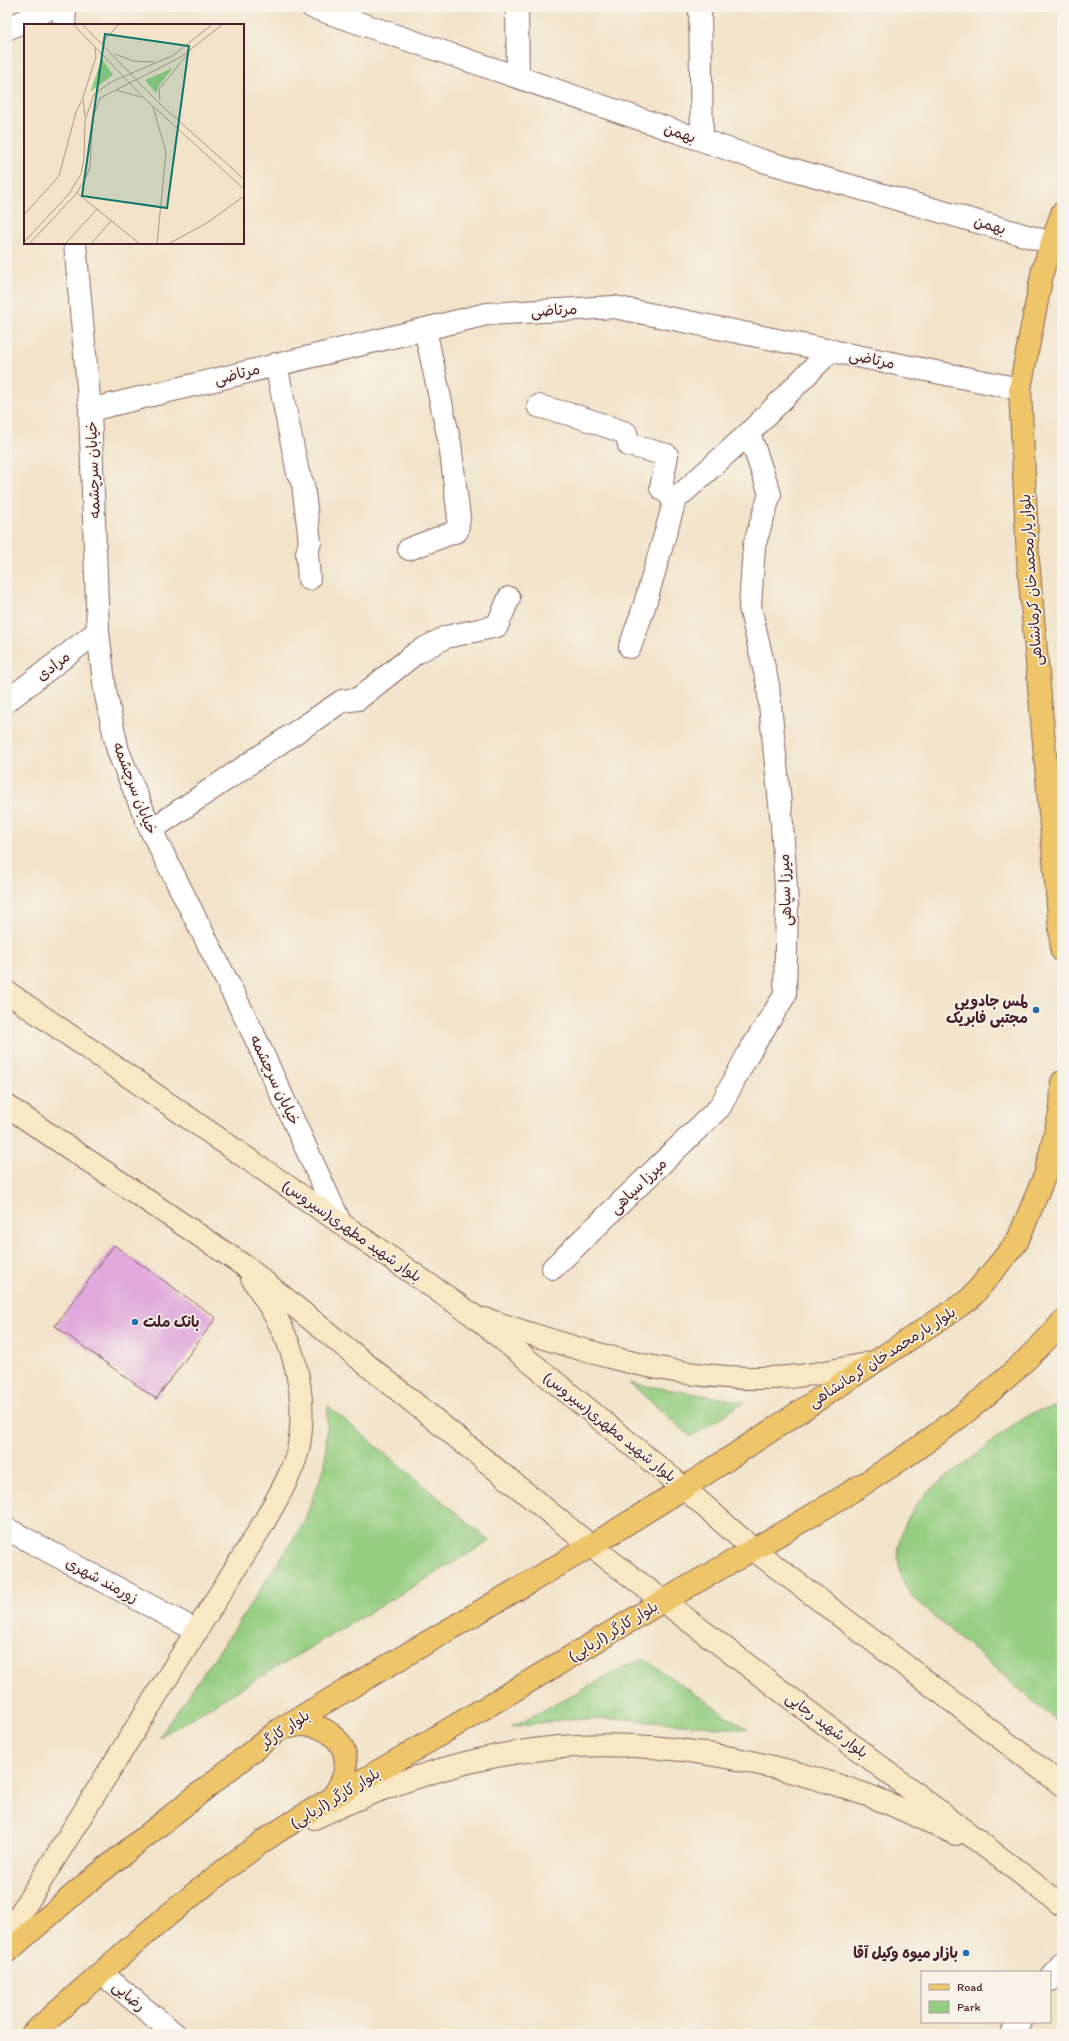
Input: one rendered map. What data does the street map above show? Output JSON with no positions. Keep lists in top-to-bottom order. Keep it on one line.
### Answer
{"streets":{"main road":["بلوار یارمحمدخان کرمانشاهی","بلوار شهید مطهری(سیروس)","بلوار کارگر (اربابی)","بلوار شهید رجایی","بلوار کارگر"],"street":["بهمن","مرتاضی","خیابان سرچشمه","مرادی","میرزا سپاهی","زورمند شهری","رضایی"]},"crossings":[["بهمن","بلوار یارمحمدخان کرمانشاهی"],["مرتاضی","خیابان سرچشمه"],["مرتاضی","بلوار یارمحمدخان کرمانشاهی"],["خیابان سرچشمه","مرادی"],["خیابان سرچشمه","بلوار شهید مطهری(سیروس)"],["بلوار یارمحمدخان کرمانشاهی","بلوار شهید مطهری(سیروس)"],["بلوار یارمحمدخان کرمانشاهی","بلوار شهید رجایی"],["بلوار یارمحمدخان کرمانشاهی","بلوار کارگر"],["بلوار کارگر (اربابی)","بلوار شهید رجایی"],["بلوار کارگر (اربابی)","رضایی"],["بلوار شهید رجایی","بلوار کارگر"]],"places":["لمس جادویی مجتبی فابریک","بانک ملت","بازار میوه وکیل آقا"],"legend":["Road","Park"]}
